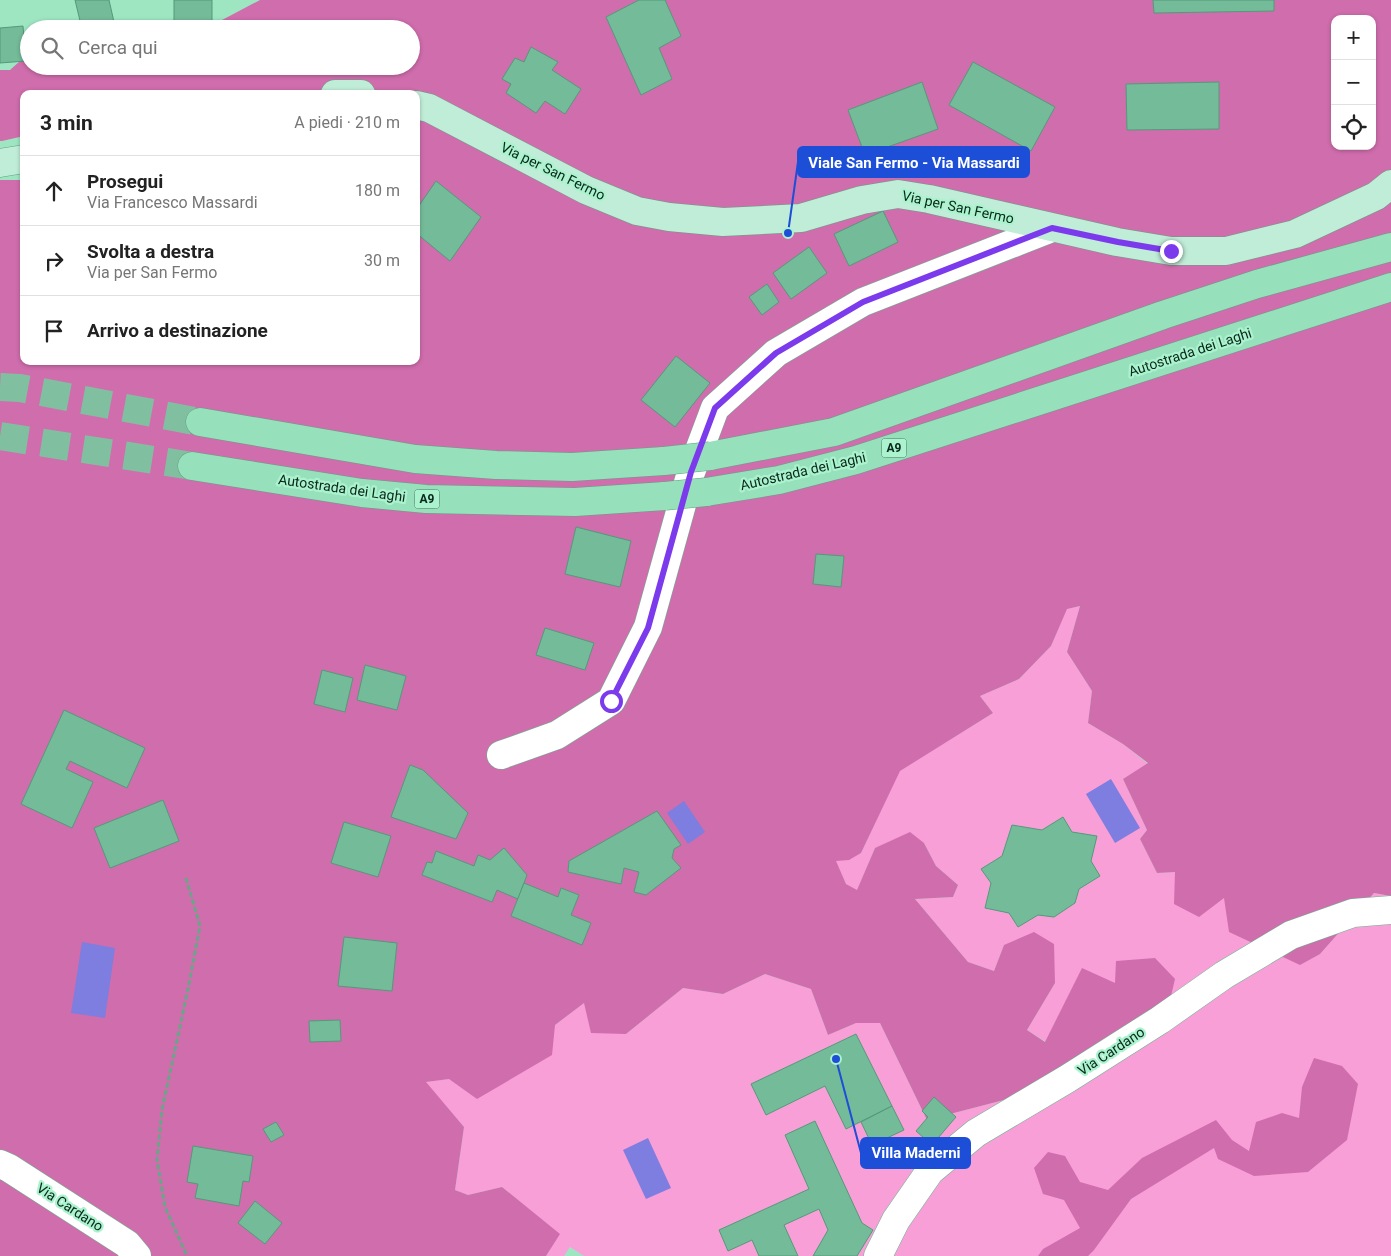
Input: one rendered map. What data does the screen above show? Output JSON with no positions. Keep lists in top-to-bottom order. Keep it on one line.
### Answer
{"streets":{"highway":["Autostrada dei Laghi","A9"],"main road":["Via per San Fermo"],"street":["Via Cardano"]},"places":["Viale San Fermo - Via Massardi","Villa Maderni"],"page":{"map_buttons":["+","−"],"search":"Cerca qui","heading":["3 min","A piedi · 210 m"],"list":[["Prosegui","Via Francesco Massardi","180 m"],["Svolta a destra","Via per San Fermo","30 m"],"Arrivo a destinazione"]}}
